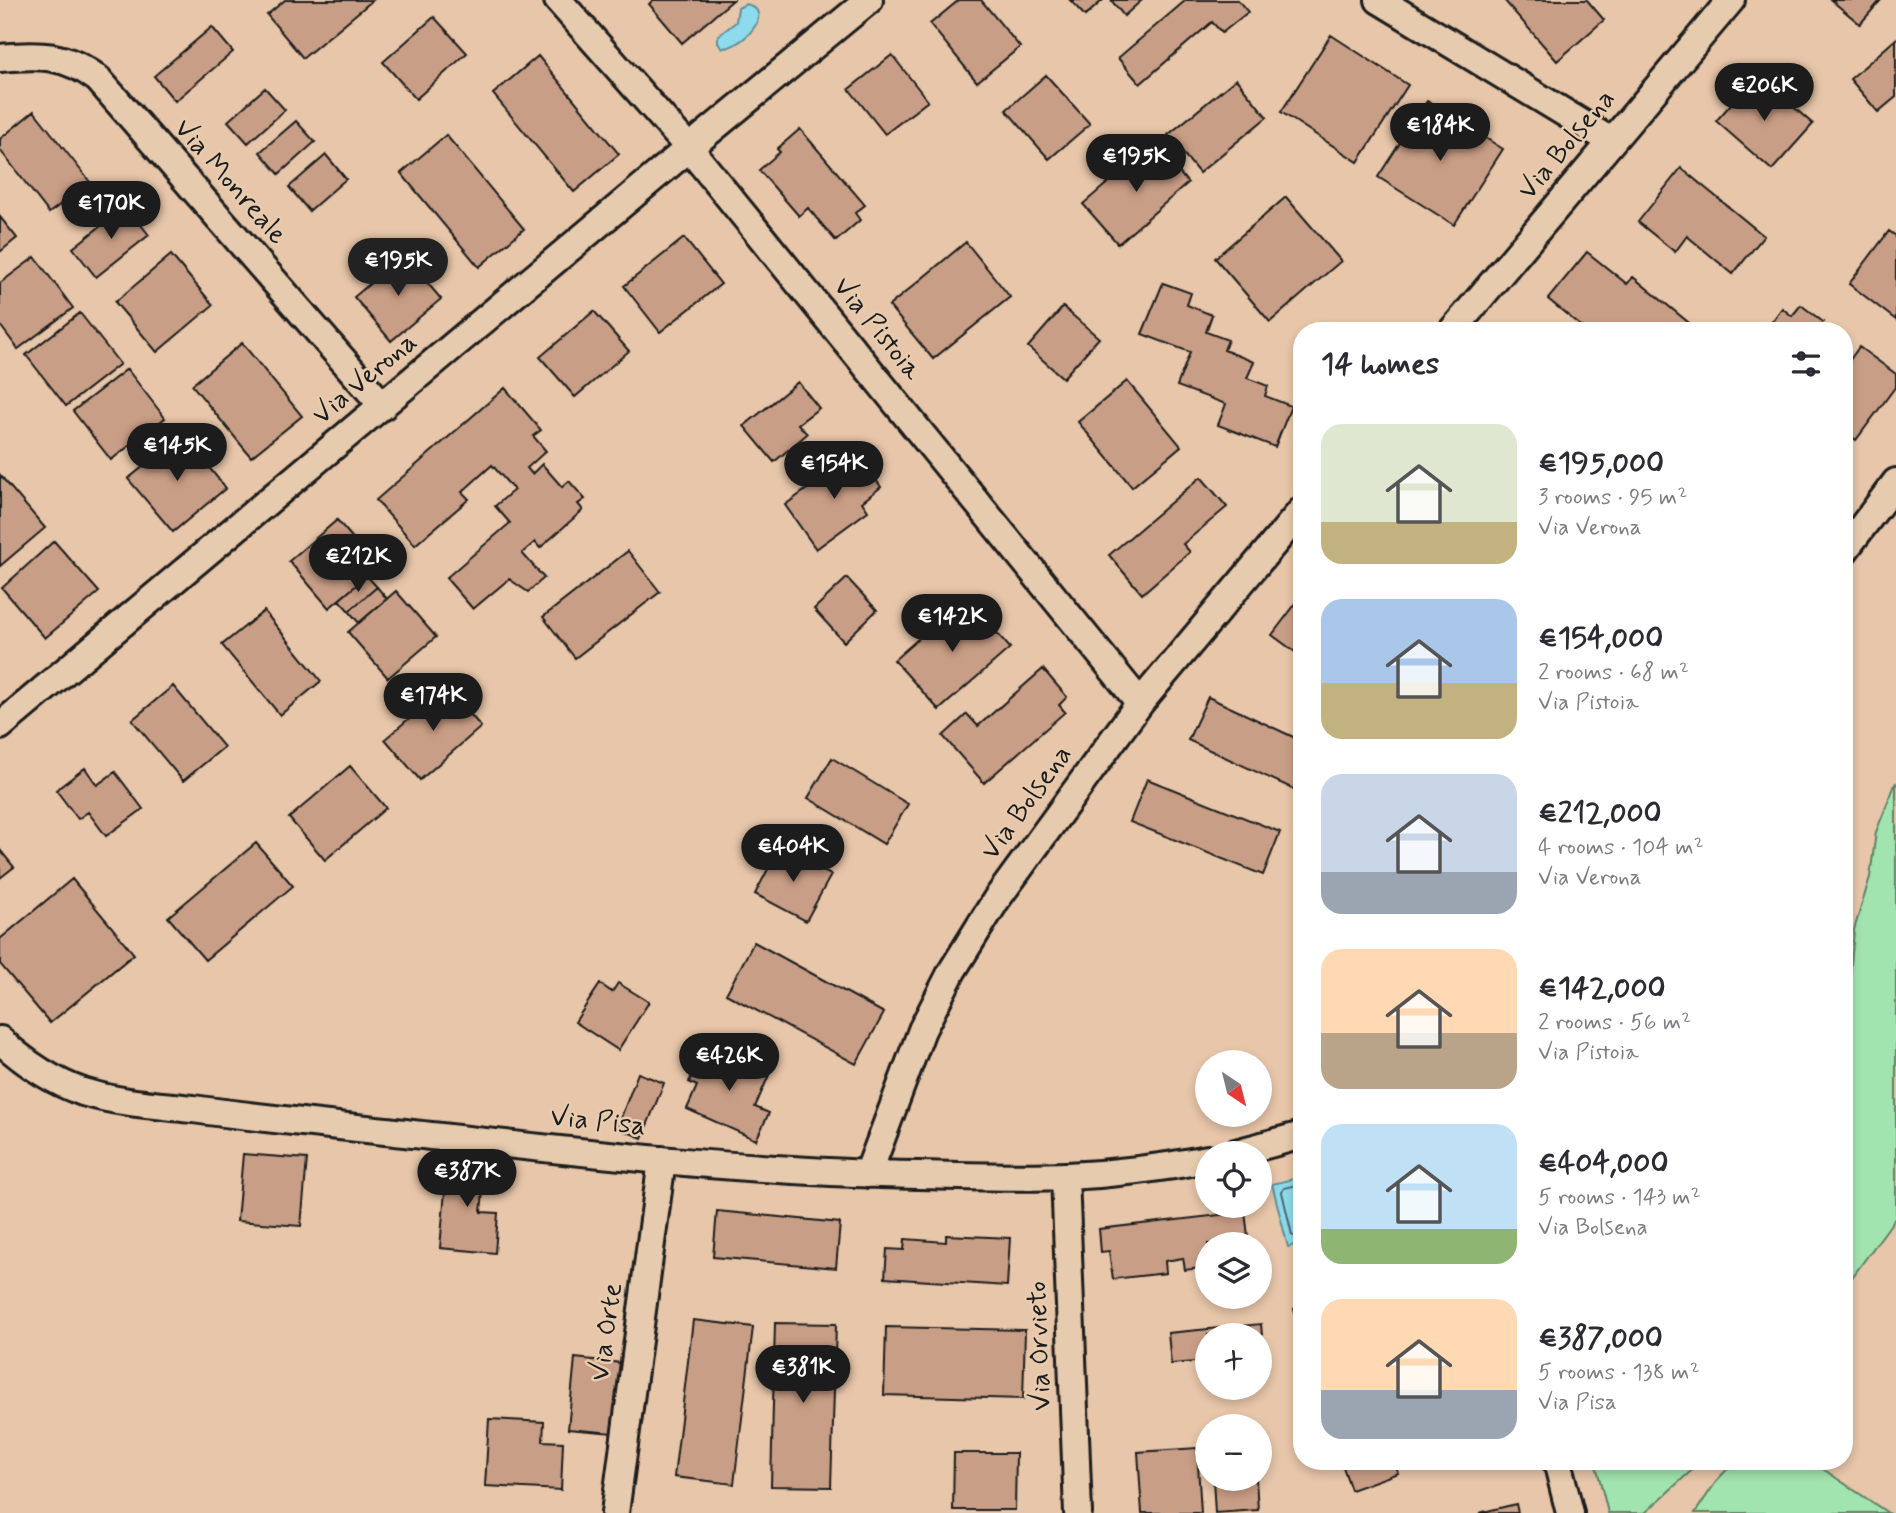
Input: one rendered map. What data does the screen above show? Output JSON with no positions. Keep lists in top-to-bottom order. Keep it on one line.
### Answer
{"streets":{"street":["Via Bolsena","Via Monreale","Via Pistoia","Via Verona","Via Pisa","Via Orte","Via Orvieto"]},"crossings":[["Via Bolsena","Via Pistoia"],["Via Bolsena","Via Pisa"],["Via Monreale","Via Verona"],["Via Pistoia","Via Verona"],["Via Pisa","Via Orte"],["Via Pisa","Via Orvieto"]],"north":"bottom right","page":{"price":["€206K","€184K","€195K","€170K","€195K","€145K","€154K","€212K","€142K","€174K","€404K","€426K","€387K","€381K"],"heading":"14 homes","list":[{"name":"€195,000","note":"3 rooms · 95 m² · Via Verona"},{"name":"€154,000","note":"2 rooms · 68 m² · Via Pistoia"},{"name":"€212,000","note":"4 rooms · 104 m² · Via Verona"},{"name":"€142,000","note":"2 rooms · 56 m² · Via Pistoia"},{"name":"€404,000","note":"5 rooms · 143 m² · Via Bolsena"},{"name":"€387,000","note":"5 rooms · 138 m² · Via Pisa"}],"map_buttons":["+","−"]}}
